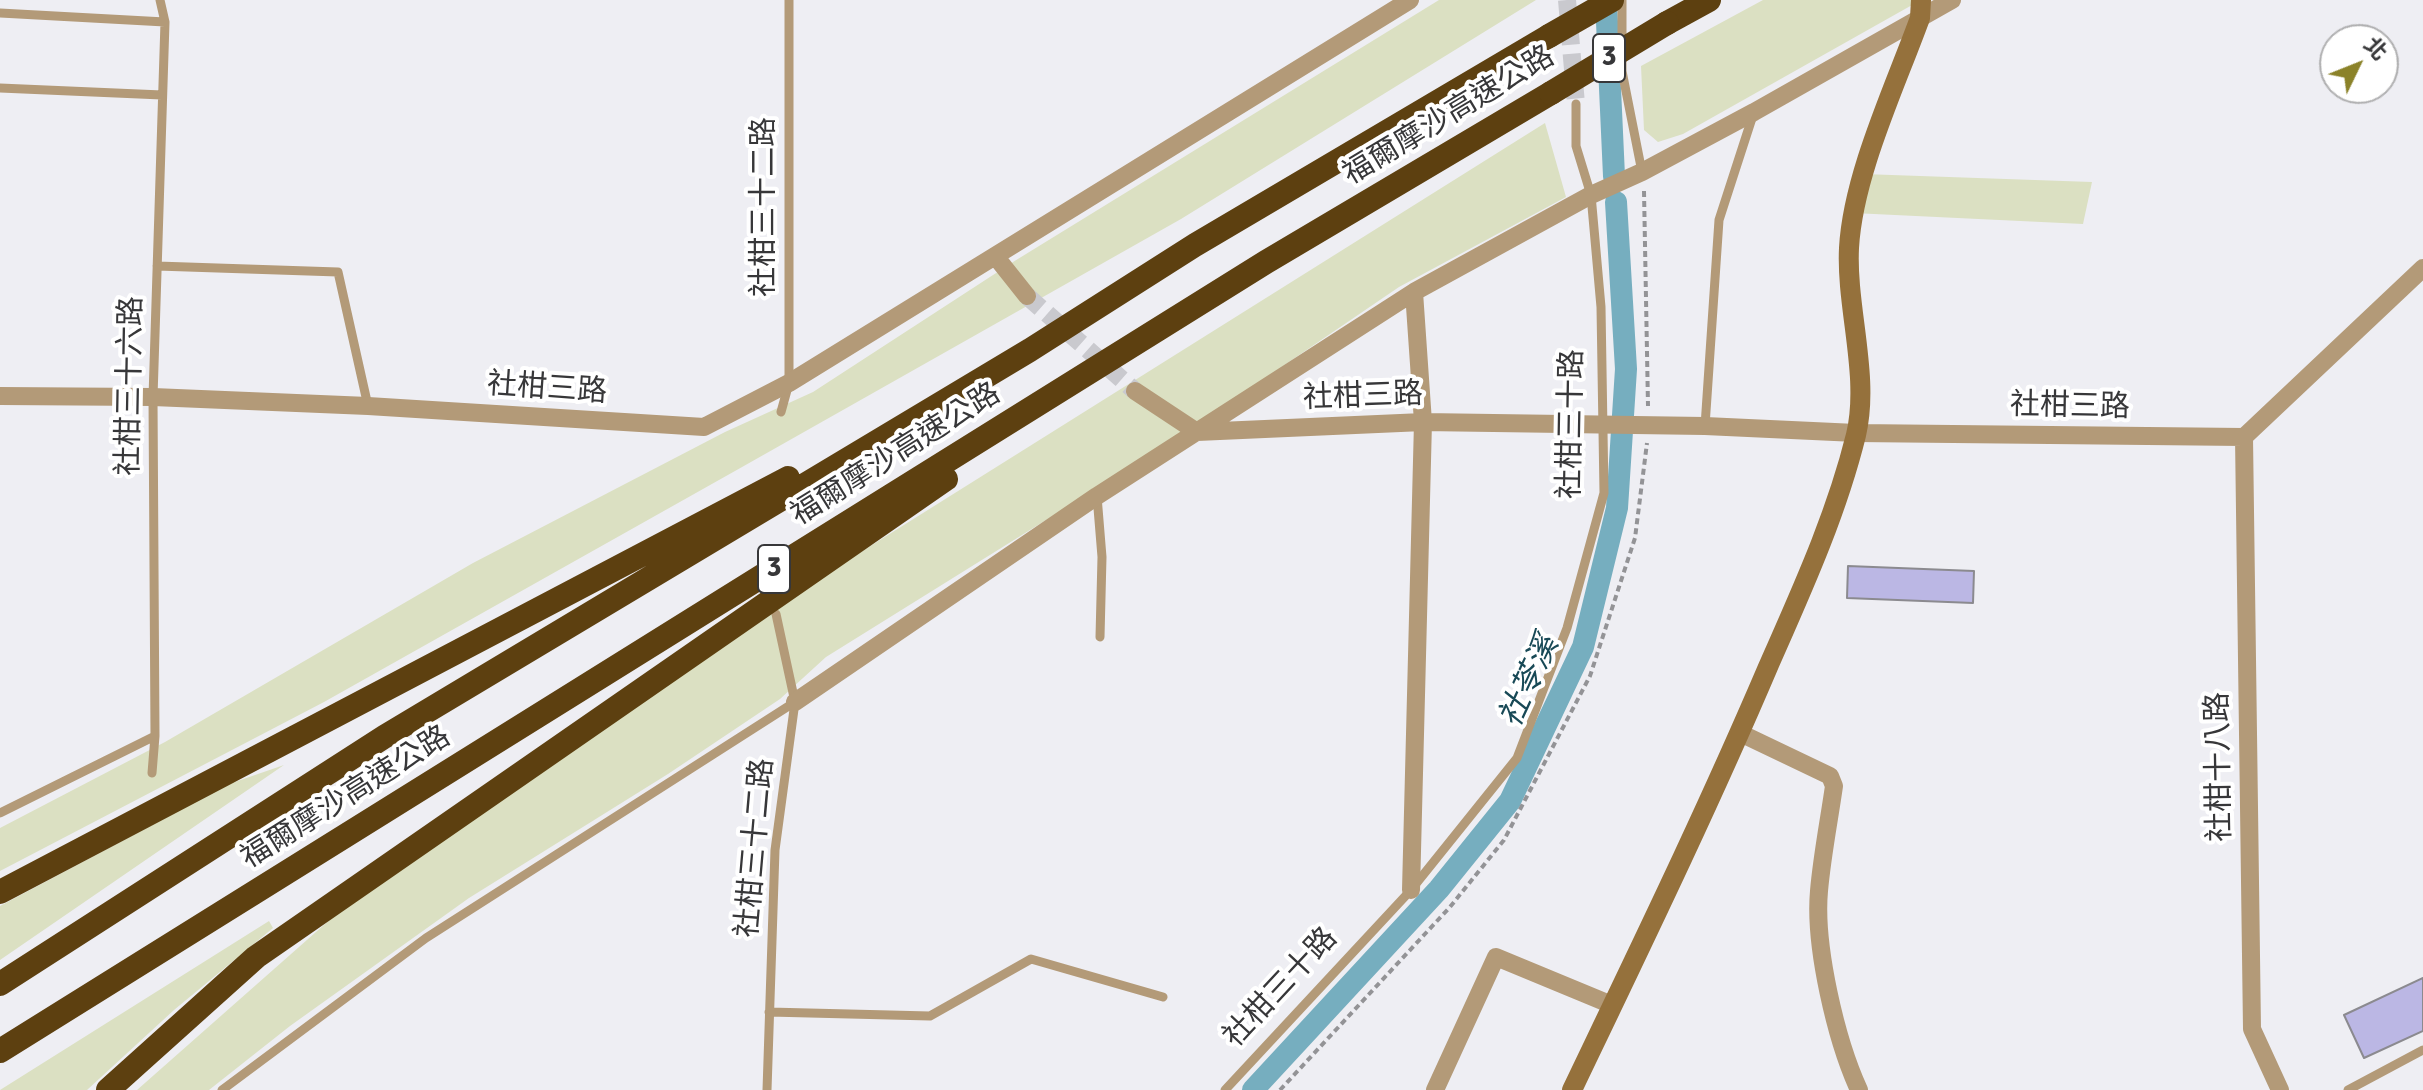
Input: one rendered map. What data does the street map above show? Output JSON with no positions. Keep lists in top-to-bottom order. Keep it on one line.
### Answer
{"streets":{"highway":["3","福爾摩沙高速公路"],"street":["社柑三路","社柑十八路"],"lane":["社柑三十二路","社柑三十六路","社柑三十路"]},"crossings":[["社柑三十二路","社柑三路"],["社柑三十六路","社柑三路"],["社柑三路","社柑三十路"],["社柑三路","社柑十八路"]],"water":["社苓溪"],"north":"top right"}
